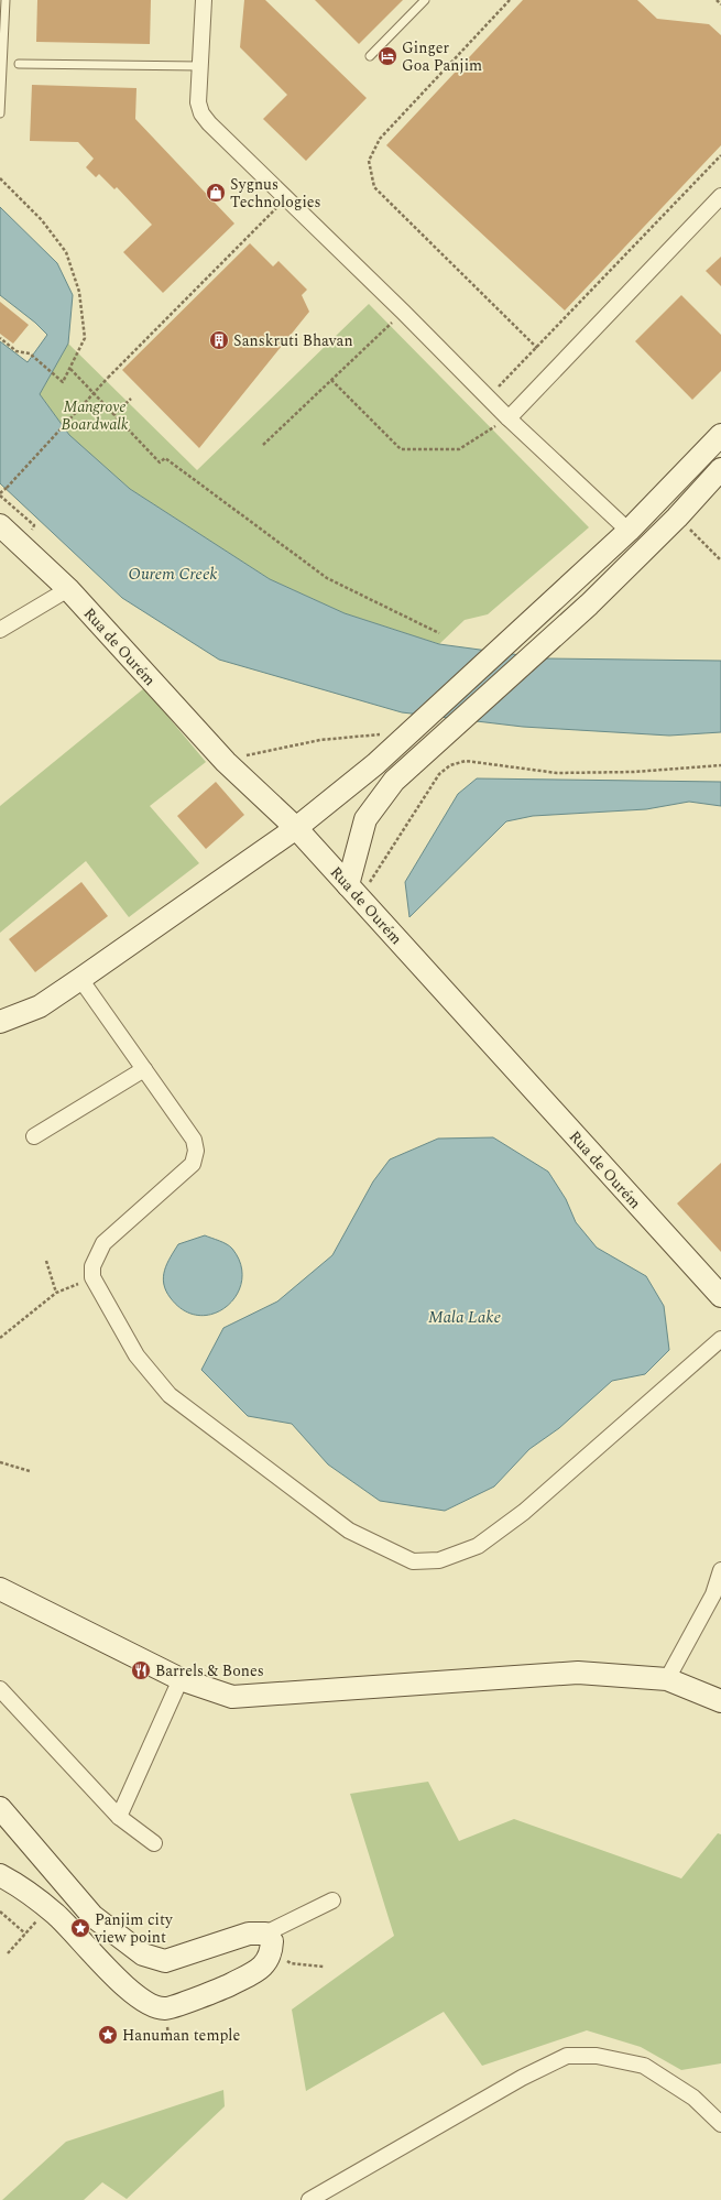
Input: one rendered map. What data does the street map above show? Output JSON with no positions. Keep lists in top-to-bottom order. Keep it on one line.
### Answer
{"streets":{"street":["Rua de Ourém"]},"water":["Ourem Creek","Mala Lake"],"parks":["Mangrove Boardwalk"],"places":{"hotel":["Ginger Goa Panjim"],"shop":["Sygnus Technologies"],"building":["Sanskruti Bhavan"],"restaurant":["Barrels & Bones"],"place":["Panjim city view point","Hanuman temple"]}}
